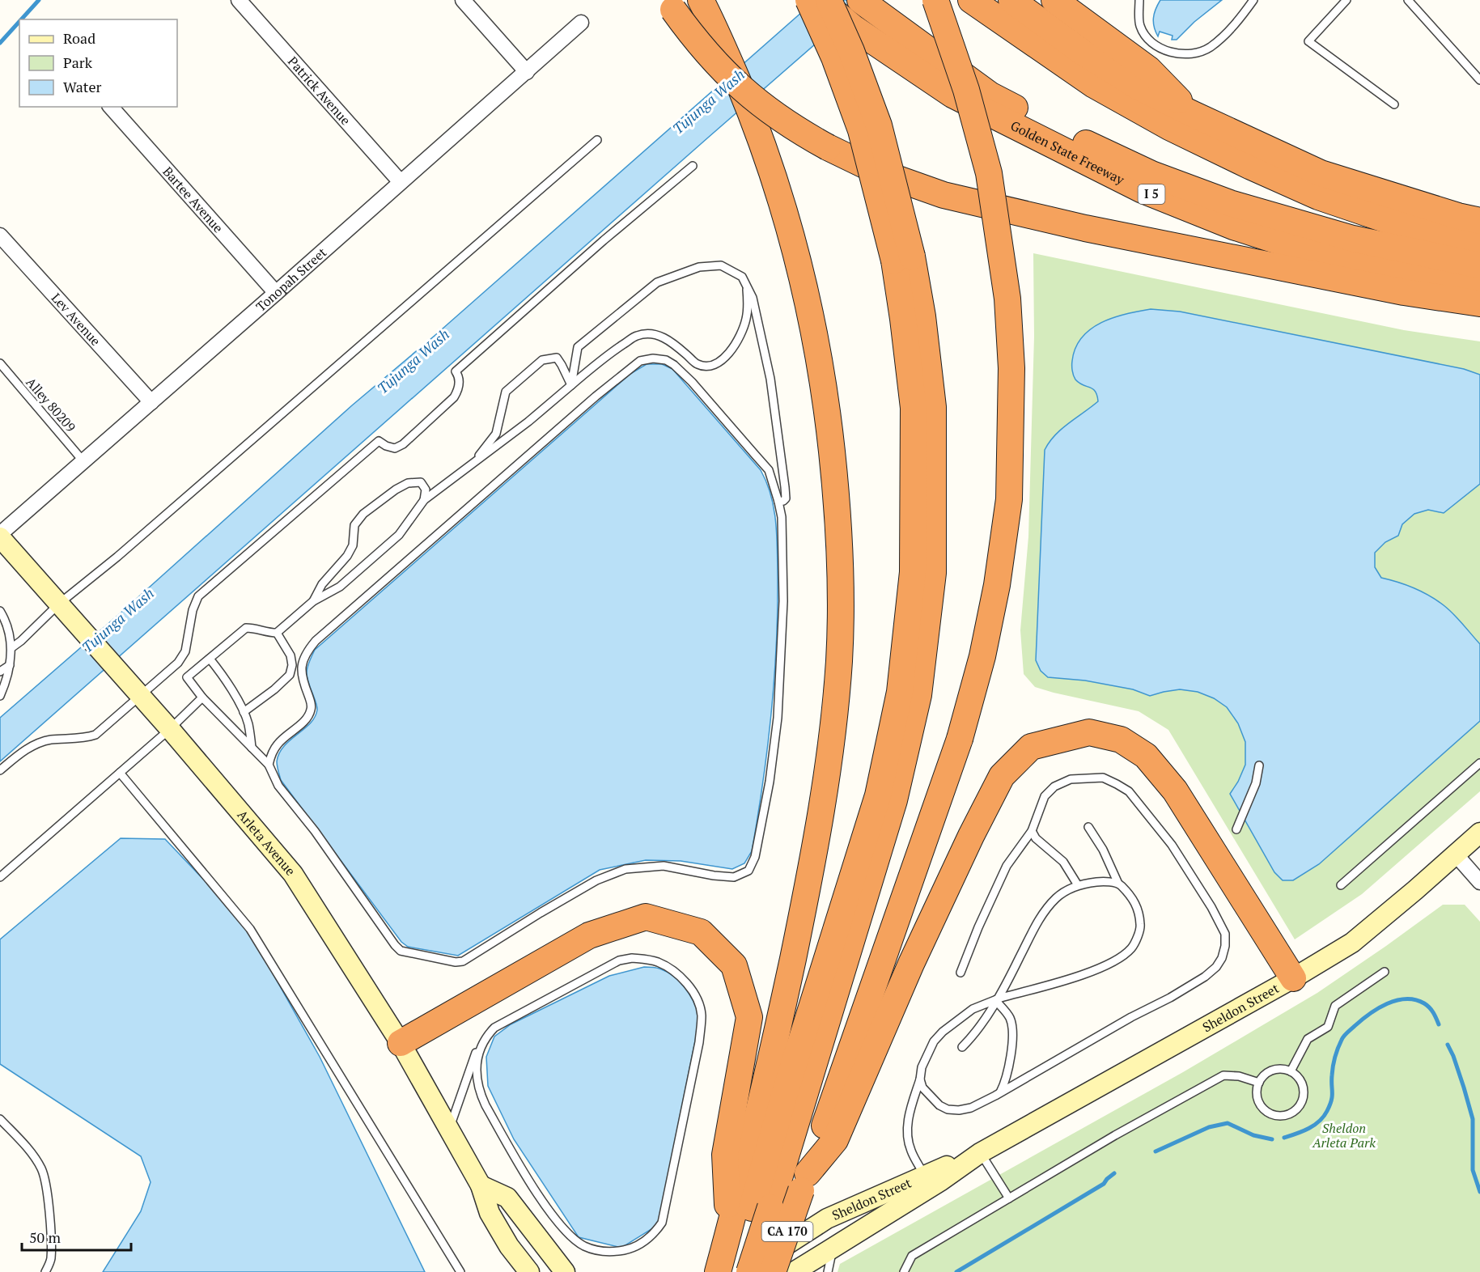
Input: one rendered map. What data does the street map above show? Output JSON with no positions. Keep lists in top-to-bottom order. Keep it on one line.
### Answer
{"streets":{"highway":["Golden State Freeway","I 5","CA 170"],"main road":["Arleta Avenue","Sheldon Street"],"street":["Patrick Avenue","Bartee Avenue","Tonopah Street","Lev Avenue"],"lane":["Alley 80209"]},"crossings":[["Patrick Avenue","Tonopah Street"],["Bartee Avenue","Tonopah Street"],["Tonopah Street","Lev Avenue"],["Tonopah Street","Alley 80209"],["Tonopah Street","Arleta Avenue"]],"water":["Tujunga Wash"],"parks":["Sheldon Arleta Park"],"legend":["Road","Park","Water"],"scale_bar":"50 m"}
